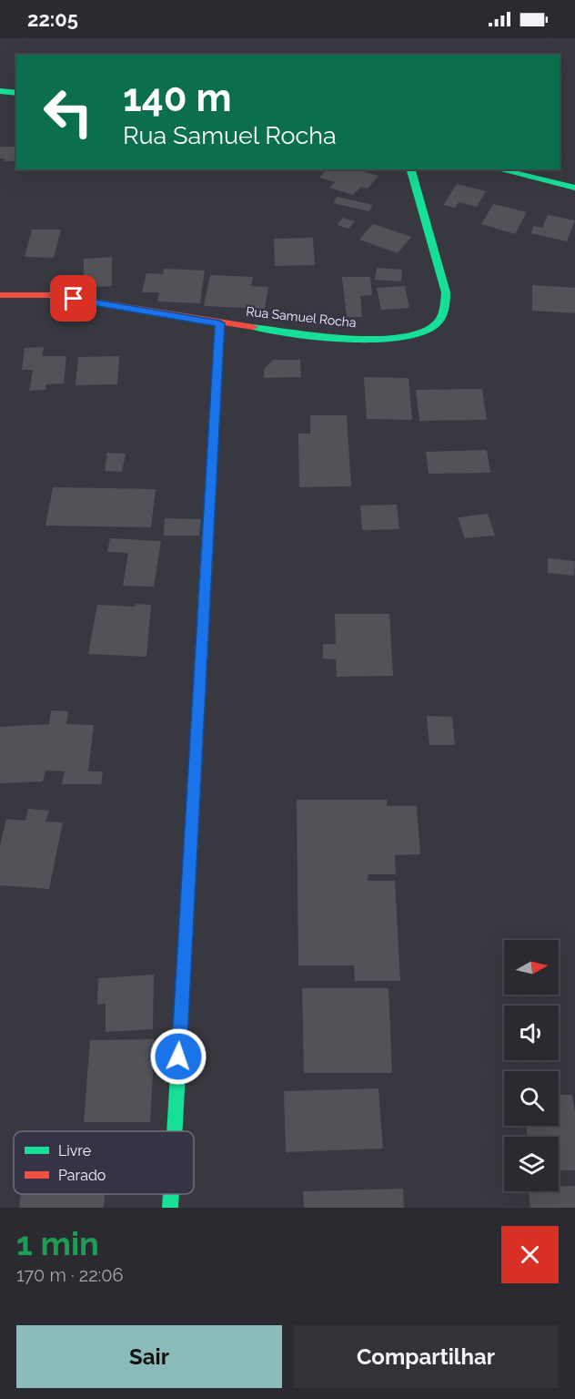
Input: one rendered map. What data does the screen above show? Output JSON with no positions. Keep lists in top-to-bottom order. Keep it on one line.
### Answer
{"streets":{"street":["Rua Samuel Rocha"]},"legend":["Livre","Parado"],"north":"right","page":{"status":"22:05","turn":["140 m","Rua Samuel Rocha"],"heading":["1 min","170 m · 22:06"],"buttons":["Sair","Compartilhar"]}}
